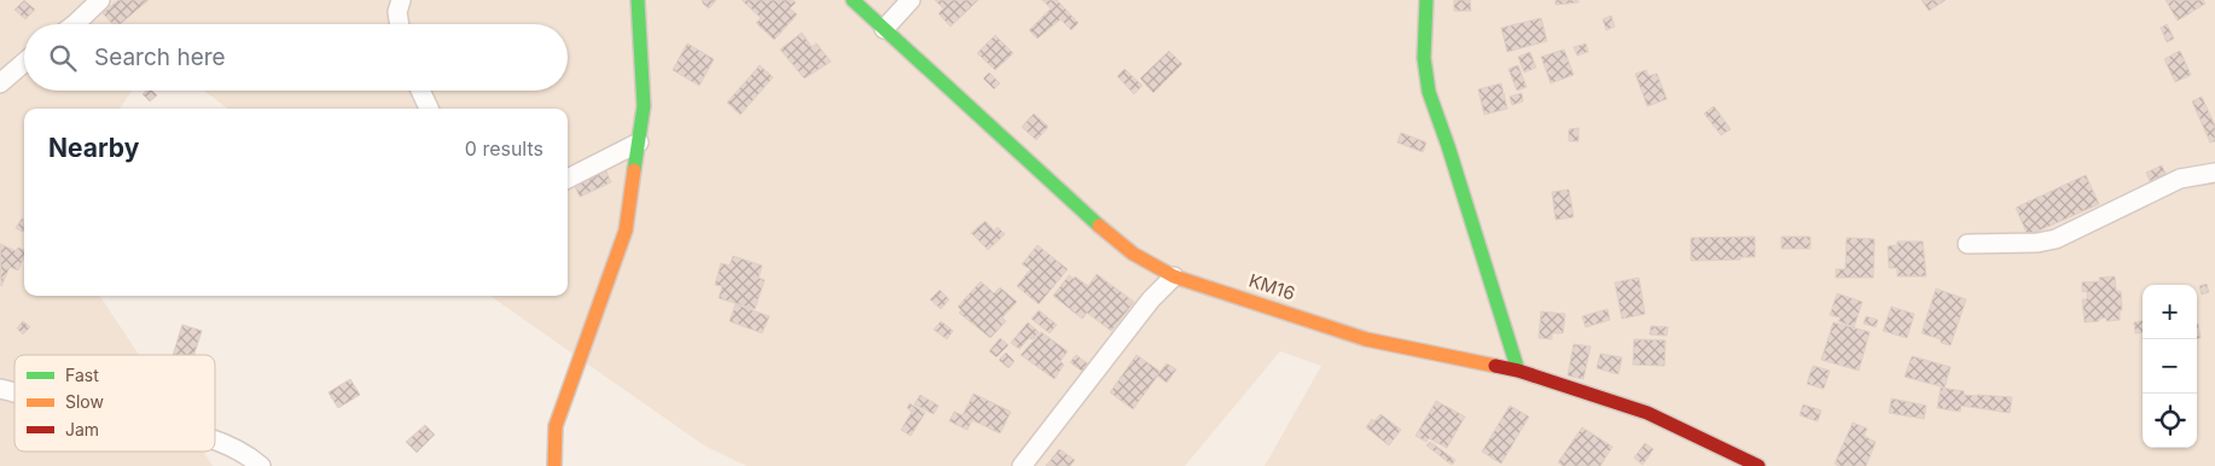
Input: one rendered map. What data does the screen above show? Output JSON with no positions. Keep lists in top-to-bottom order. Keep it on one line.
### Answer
{"streets":{"street":["KM16"]},"legend":["Fast","Slow","Jam"],"page":{"search":"Search here","heading":["Nearby","0 results"],"map_buttons":["+","−"]}}
